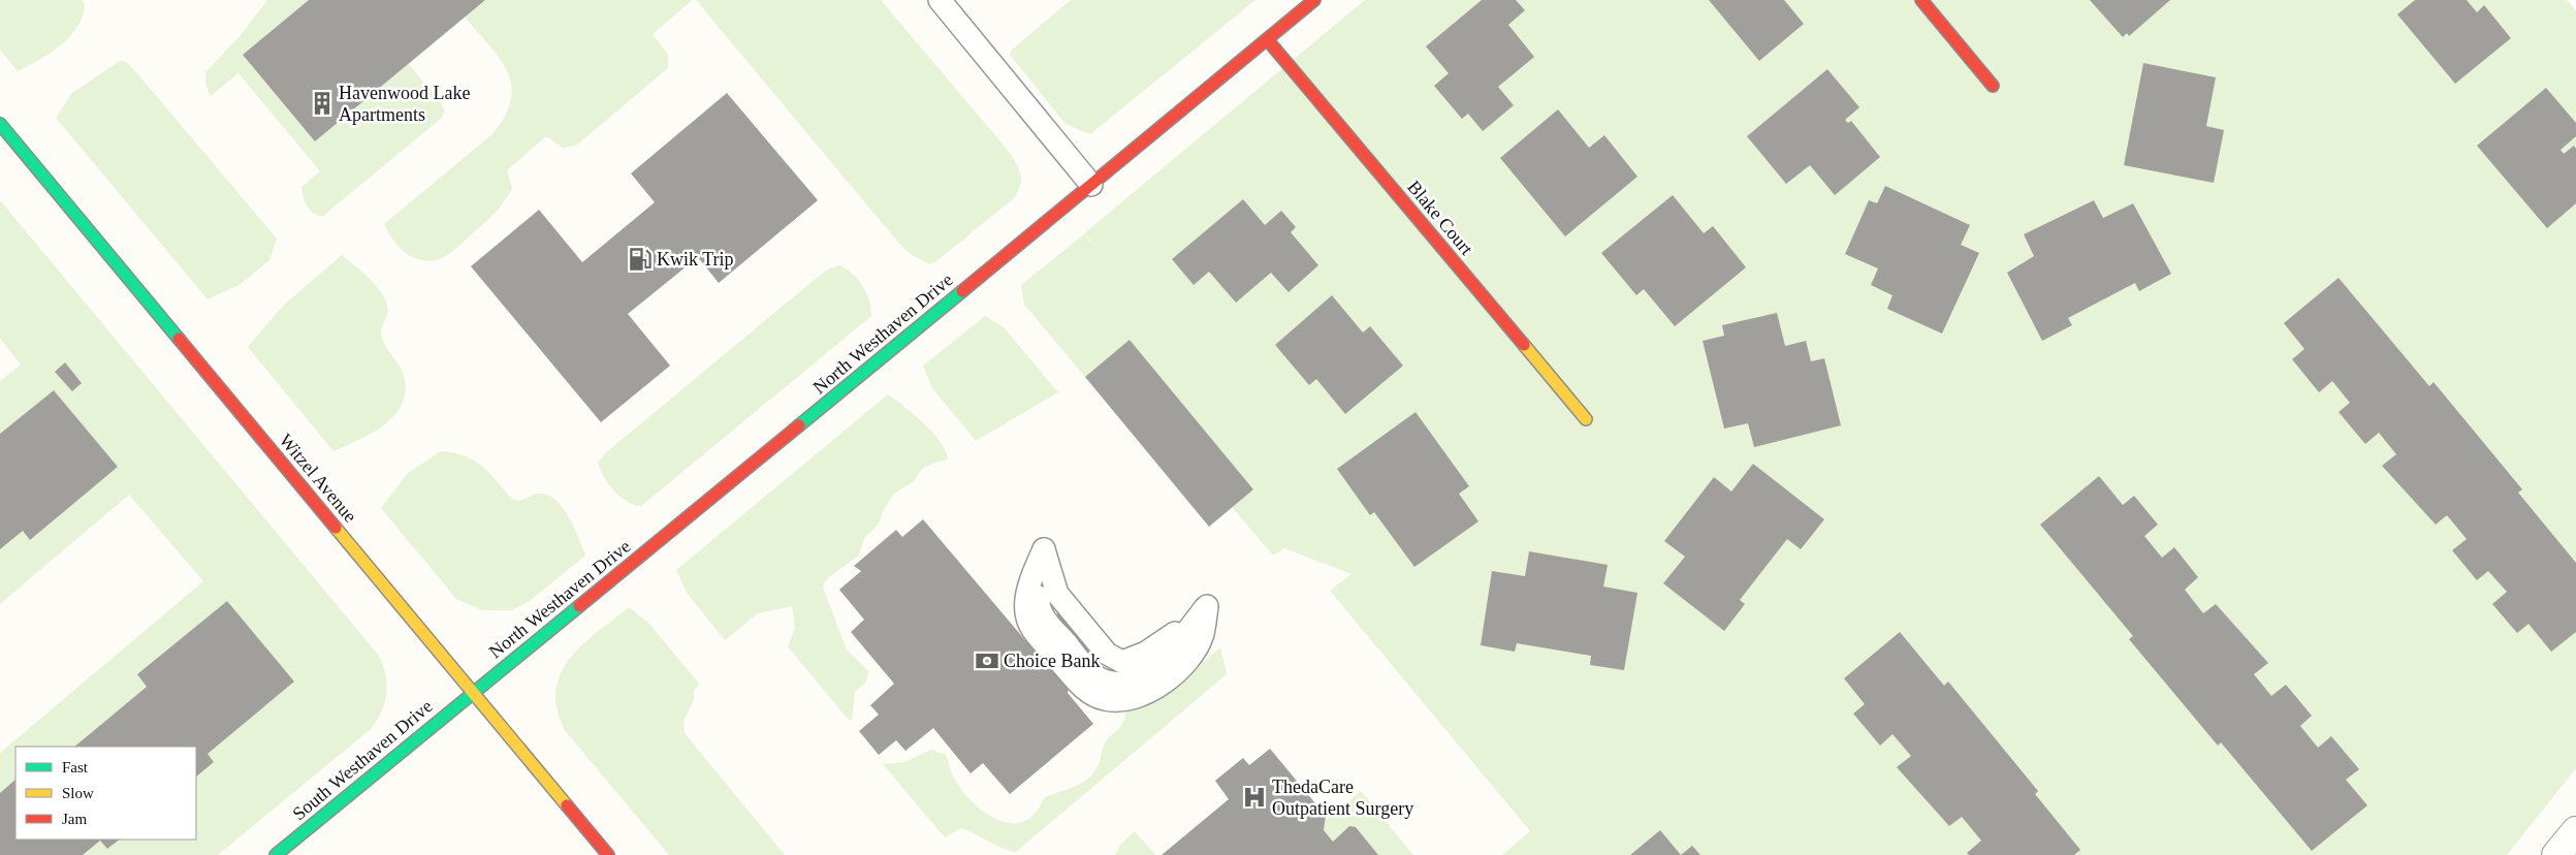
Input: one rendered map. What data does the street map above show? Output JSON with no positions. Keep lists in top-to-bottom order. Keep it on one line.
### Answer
{"streets":{"street":["Blake Court","North Westhaven Drive","Witzel Avenue","South Westhaven Drive"]},"crossings":[["Blake Court","North Westhaven Drive"],["North Westhaven Drive","Witzel Avenue"],["North Westhaven Drive","South Westhaven Drive"],["Witzel Avenue","South Westhaven Drive"]],"places":{"building":["Havenwood Lake Apartments"],"fuel station":["Kwik Trip"],"bank":["Choice Bank"],"hospital":["ThedaCare Outpatient Surgery"]},"legend":["Fast","Slow","Jam"]}
